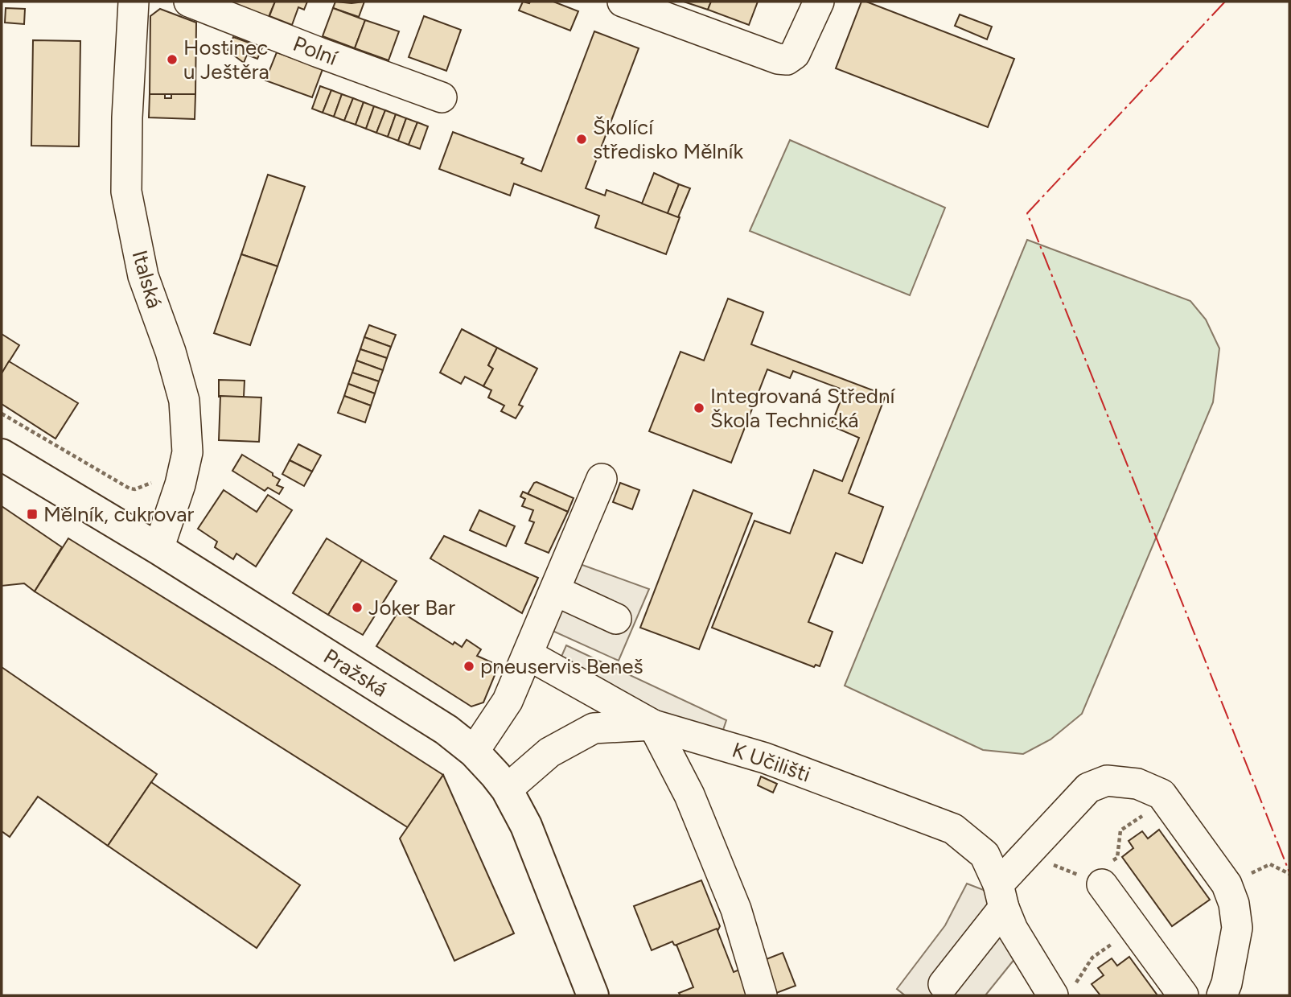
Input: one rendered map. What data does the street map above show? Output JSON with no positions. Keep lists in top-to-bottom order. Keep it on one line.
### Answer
{"streets":{"main road":["Pražská"],"street":["Polní","Italská","K Učilišti"]},"crossings":[["Italská","Pražská"]],"places":{"other":["Hostinec u Ještěra","Školící středisko Mělník","Integrovaná Střední Škola Technická","Joker Bar","pneuservis Beneš"],"transit":["Mělník, cukrovar"]}}
